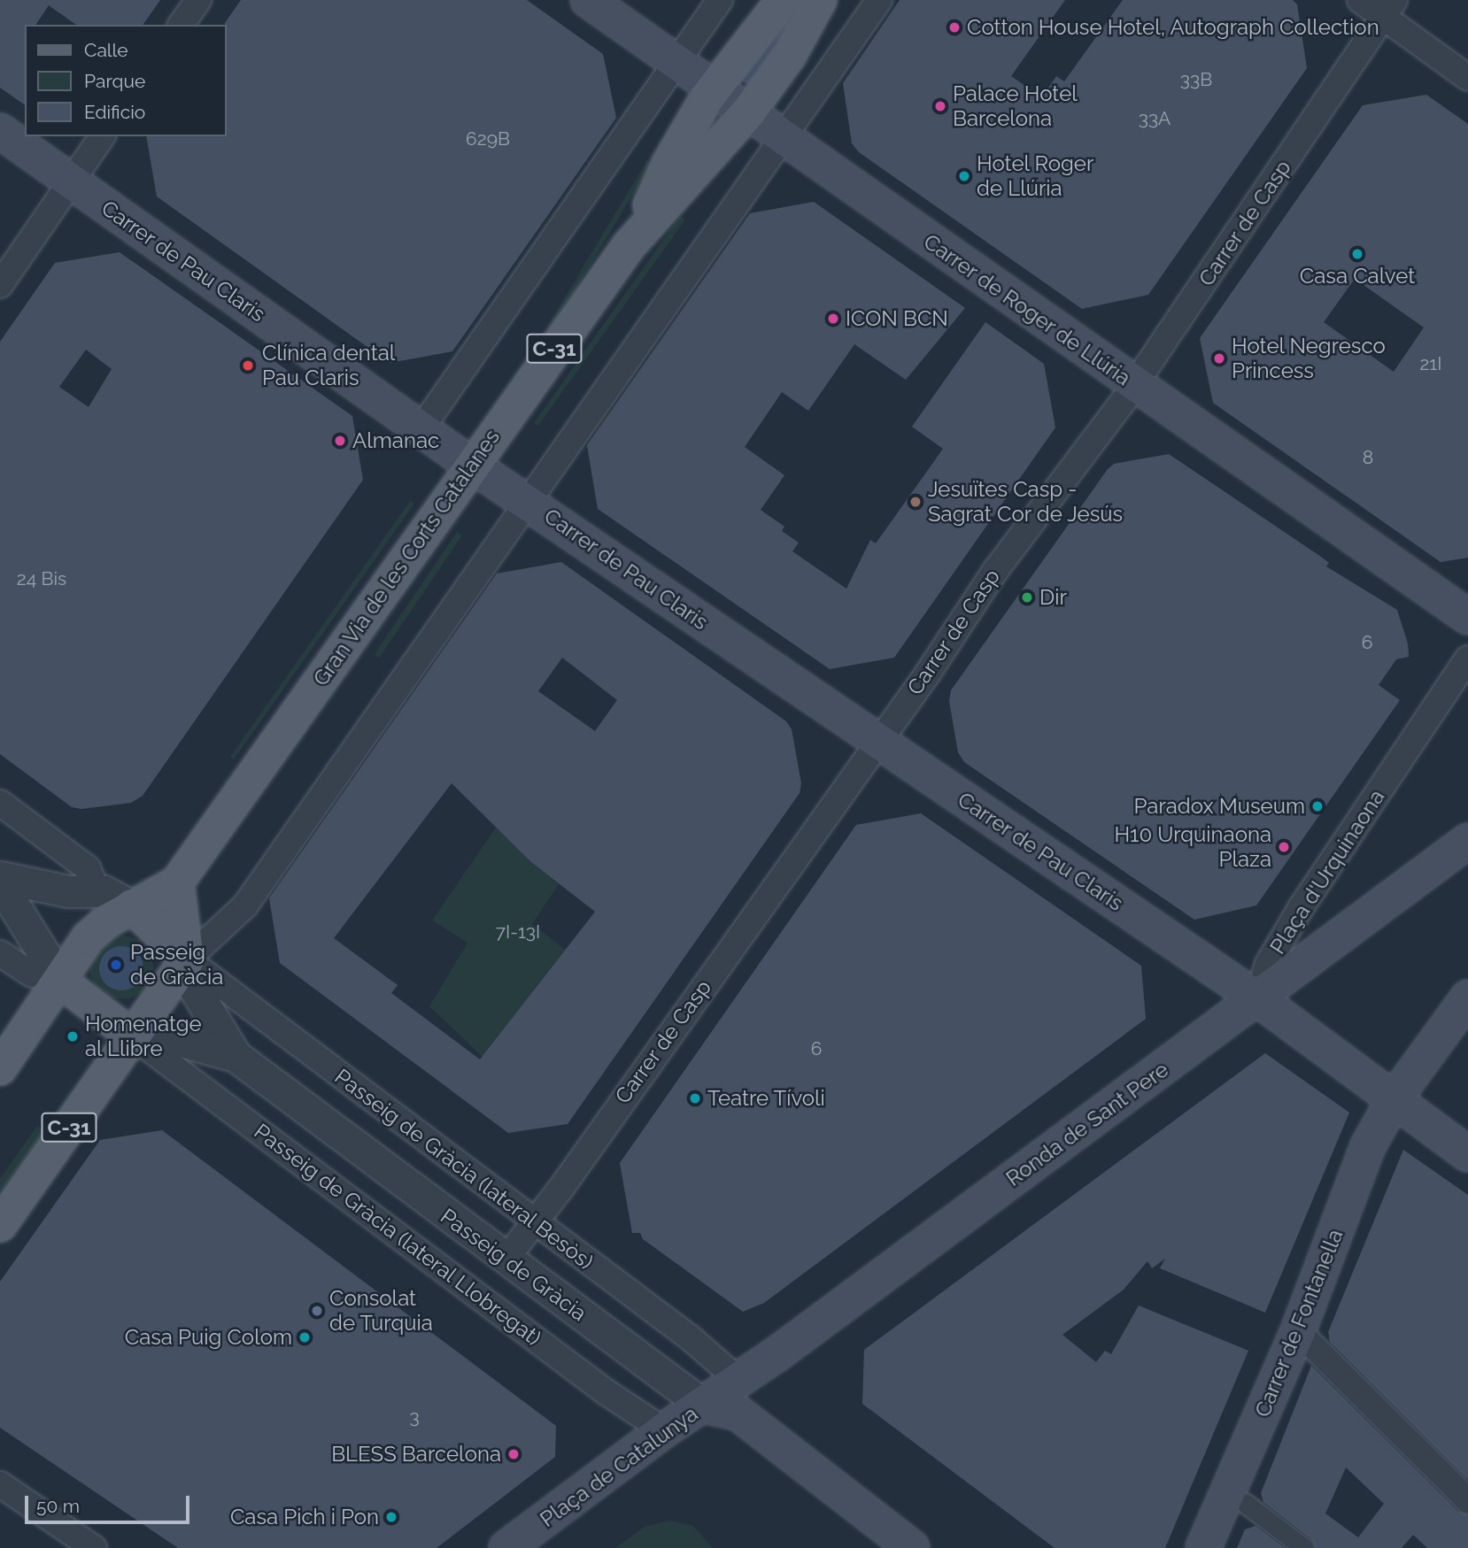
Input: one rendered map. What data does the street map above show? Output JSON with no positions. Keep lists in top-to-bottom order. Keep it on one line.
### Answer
{"streets":{"main road":["Carrer de Pau Claris","Carrer de Roger de Llúria","C-31","Gran Via de les Corts Catalanes","Ronda de Sant Pere","Carrer de Fontanella","Plaça de Catalunya"],"street":["Carrer de Casp","Plaça d'Urquinaona","Passeig de Gràcia (lateral Besòs)","Passeig de Gràcia (lateral Llobregat)","Passeig de Gràcia"]},"crossings":[["Carrer de Casp","Carrer de Pau Claris"],["Carrer de Casp","Carrer de Roger de Llúria"],["Carrer de Casp","Passeig de Gràcia (lateral Besòs)"],["Carrer de Casp","Passeig de Gràcia"],["Carrer de Pau Claris","Gran Via de les Corts Catalanes"],["Carrer de Pau Claris","Plaça d'Urquinaona"],["Carrer de Pau Claris","Ronda de Sant Pere"],["Carrer de Roger de Llúria","Gran Via de les Corts Catalanes"],["C-31","Passeig de Gràcia (lateral Besòs)"],["C-31","Passeig de Gràcia (lateral Llobregat)"],["C-31","Passeig de Gràcia"],["Plaça d'Urquinaona","Ronda de Sant Pere"],["Ronda de Sant Pere","Passeig de Gràcia (lateral Besòs)"],["Ronda de Sant Pere","Passeig de Gràcia"],["Ronda de Sant Pere","Plaça de Catalunya"],["Passeig de Gràcia (lateral Besòs)","Passeig de Gràcia"],["Passeig de Gràcia (lateral Llobregat)","Passeig de Gràcia"],["Passeig de Gràcia (lateral Llobregat)","Plaça de Catalunya"],["Passeig de Gràcia","Plaça de Catalunya"]],"places":["Cotton House Hotel, Autograph Collection","Palace Hotel Barcelona","Hotel Roger de Llúria","Casa Calvet","ICON BCN","Hotel Negresco Princess","Clínica dental Pau Claris","Almanac","Jesuïtes Casp - Sagrat Cor de Jesús","Dir","Paradox Museum","H10 Urquinaona Plaza","Passeig de Gràcia","Homenatge al Llibre","Teatre Tívoli","Consolat de Turquia","Casa Puig Colom","BLESS Barcelona","Casa Pich i Pon"],"house_numbers":["33B","33A","629B","21I","8","24 Bis","6","7I-13I","6","3"],"legend":["Calle","Parque","Edificio"],"scale_bar":"50 m"}
